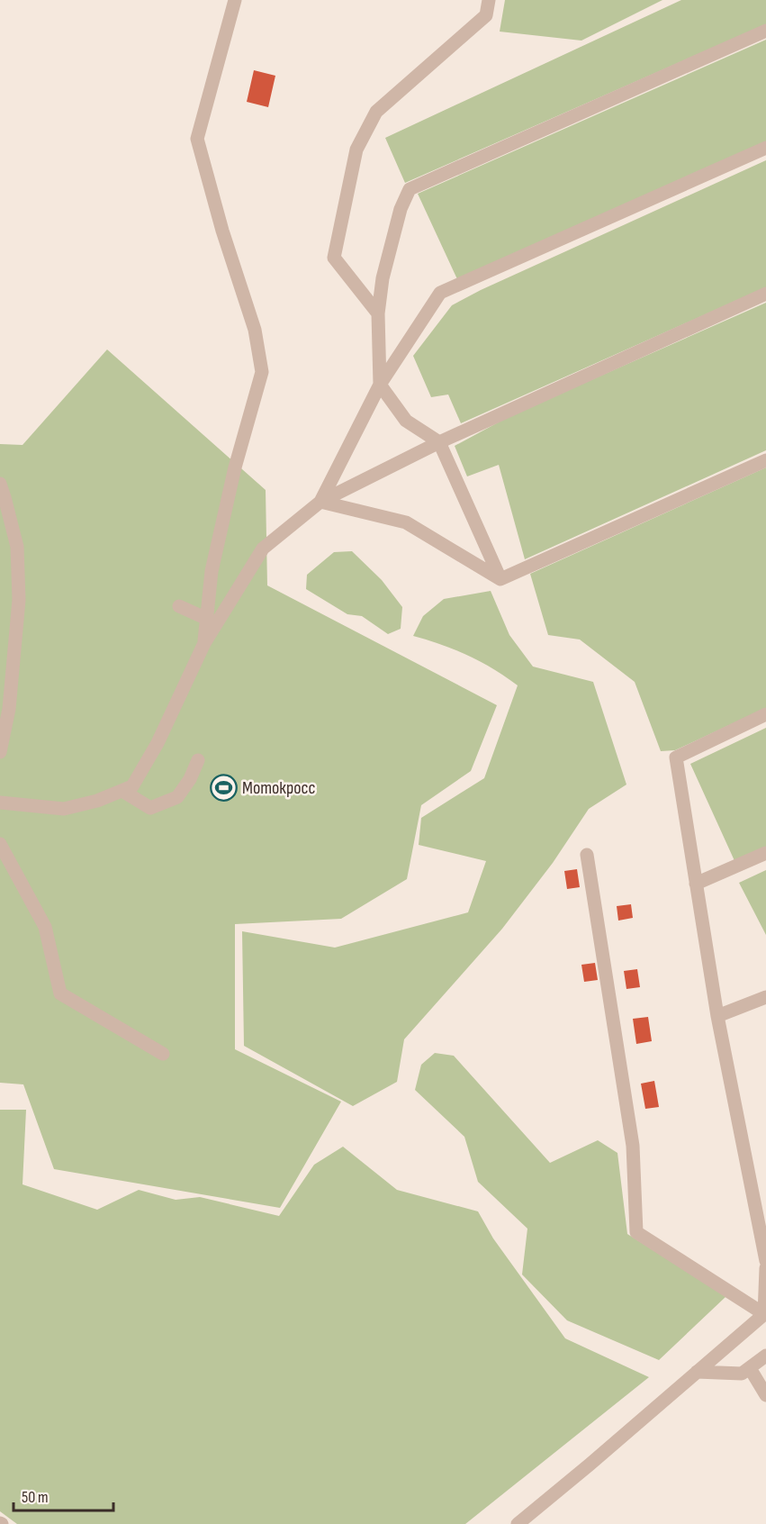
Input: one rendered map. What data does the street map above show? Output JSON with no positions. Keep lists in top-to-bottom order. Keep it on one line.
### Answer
{"places":{"sports":["Мотокросс"]},"scale_bar":"50 m"}
